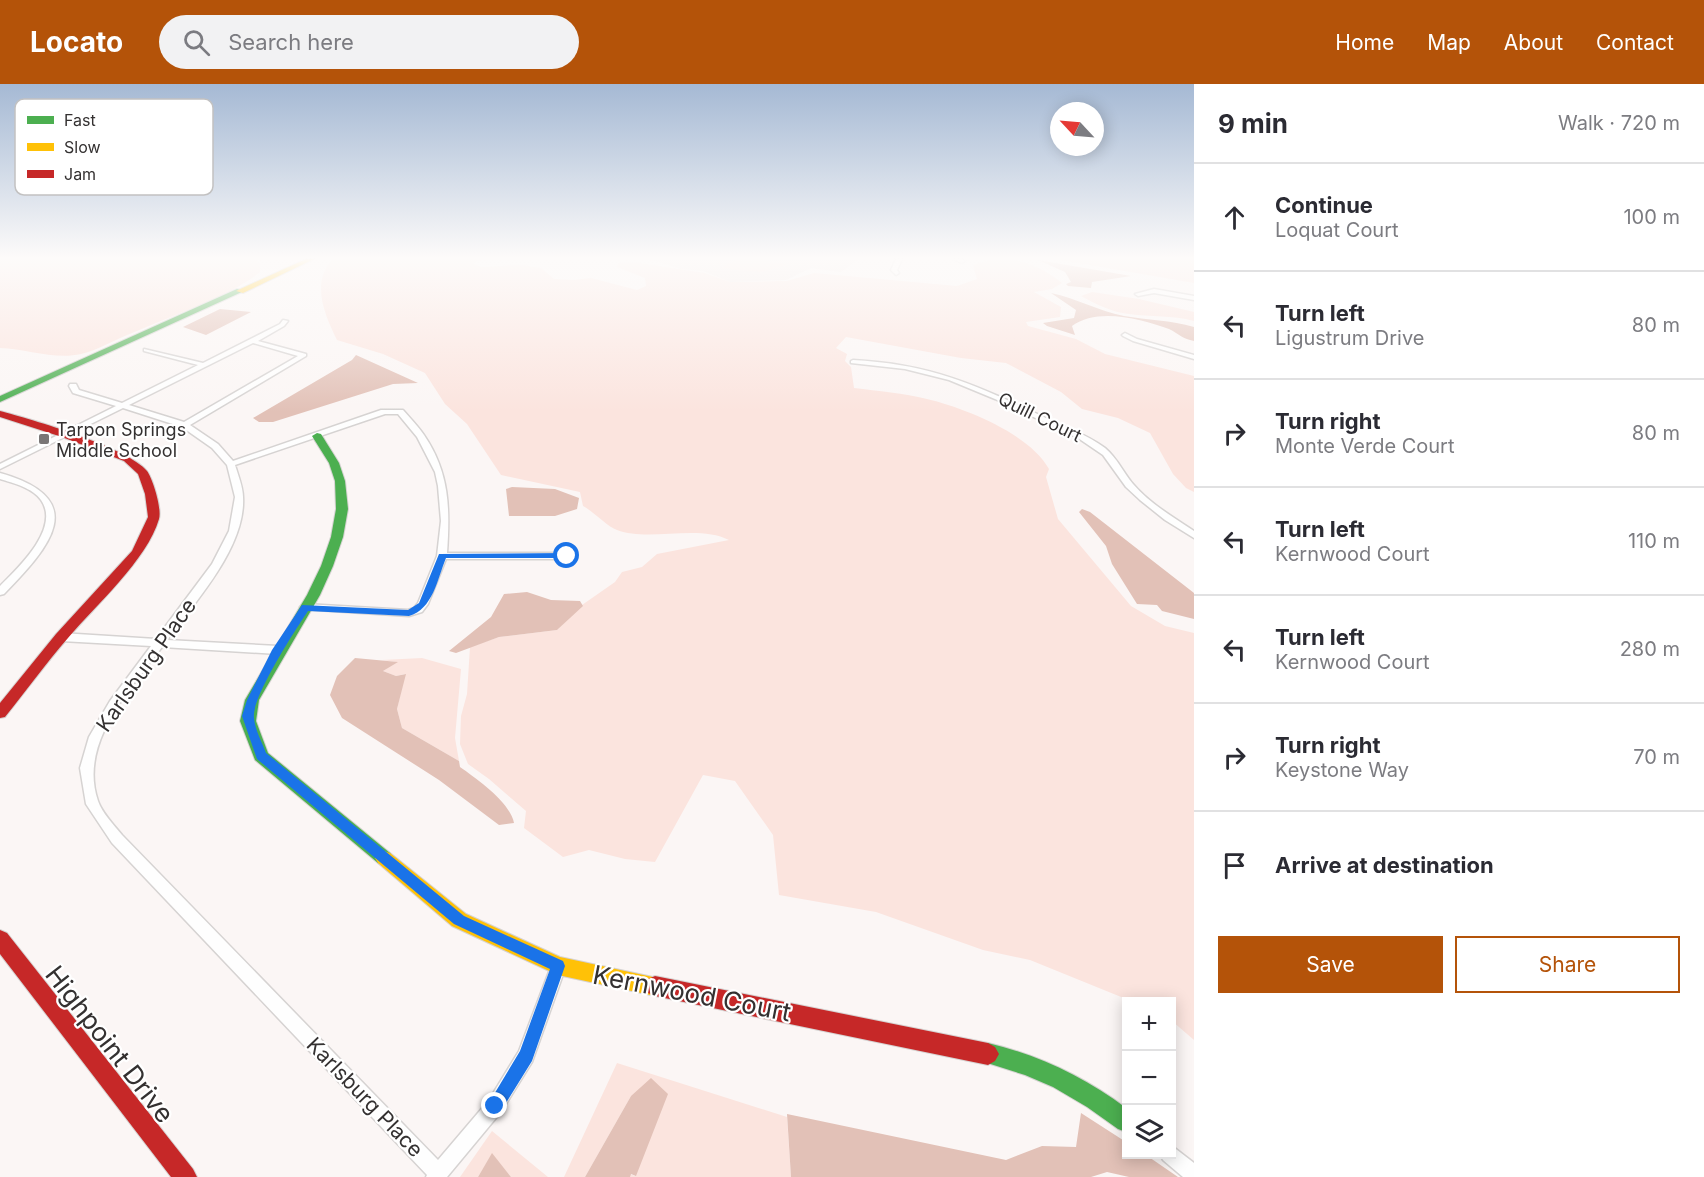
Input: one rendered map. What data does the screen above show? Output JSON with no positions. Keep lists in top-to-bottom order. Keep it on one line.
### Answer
{"streets":{"street":["Quill Court","Karlsburg Place","Kernwood Court","Highpoint Drive"]},"places":{"transit":["Tarpon Springs Middle School"]},"legend":["Fast","Slow","Jam"],"north":"top left","page":{"header":"Locato","search":"Search here","nav":["Home","Map","About","Contact"],"heading":["9 min","Walk · 720 m"],"list":[["Continue","Loquat Court","100 m"],["Turn left","Ligustrum Drive","80 m"],["Turn right","Monte Verde Court","80 m"],["Turn left","Kernwood Court","110 m"],["Turn left","Kernwood Court","280 m"],["Turn right","Keystone Way","70 m"],"Arrive at destination"],"buttons":["Save","Share"],"map_buttons":["+","−"]}}
